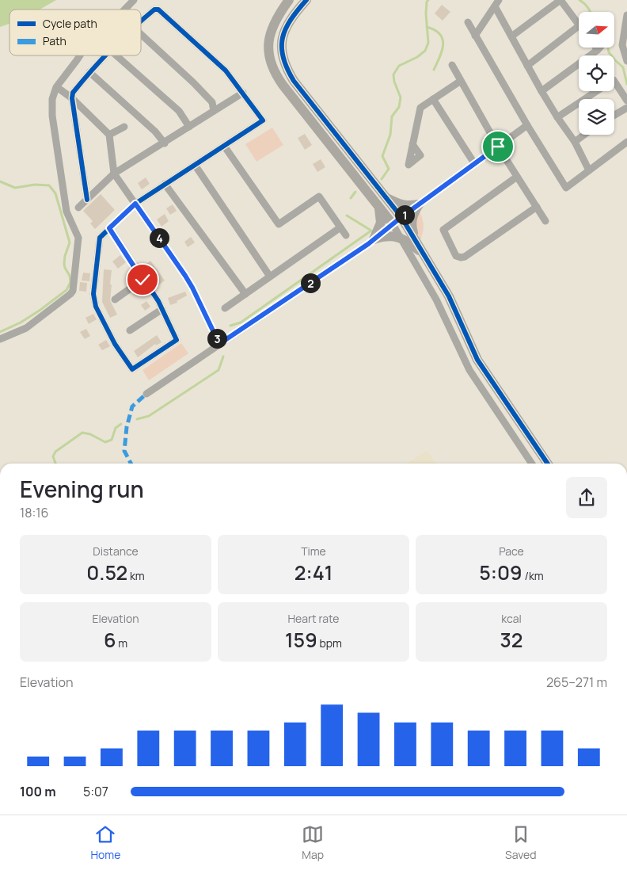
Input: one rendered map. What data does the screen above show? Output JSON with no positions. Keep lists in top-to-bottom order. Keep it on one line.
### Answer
{"legend":["Cycle path","Path"],"north":"right","page":{"pins":["1","4","2","3"],"heading":["Evening run","18:16"],"stats":[["Distance","0.52 km"],["Time","2:41"],["Pace","5:09 /km"],["Elevation","6 m"],["Heart rate","159 bpm"],["kcal","32"]],"chart":["Elevation","265–271 m"],"list":[{"name":"100 m","note":"5:07"}],"tabs":["Home","Map","Saved"]}}
